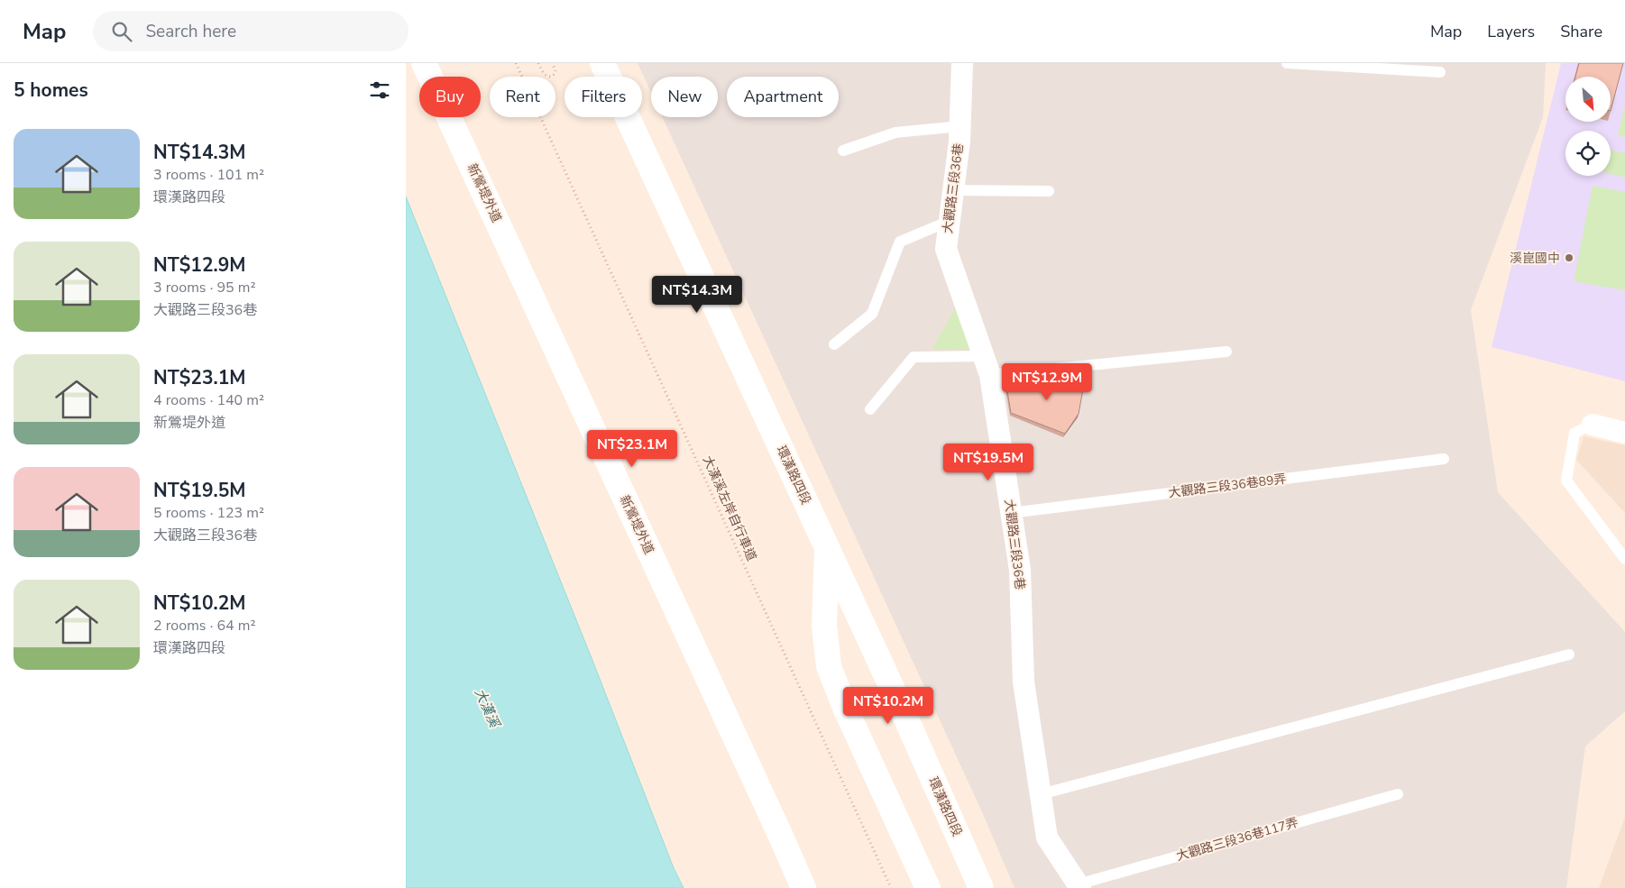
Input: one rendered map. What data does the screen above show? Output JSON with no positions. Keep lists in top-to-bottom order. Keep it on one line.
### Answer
{"streets":{"street":["大觀路三段36巷","新鶯堤外道","環漢路四段"],"lane":["大觀路三段36巷89弄","大觀路三段36巷117弄"],"path":["大漢溪左岸自行車道"]},"crossings":[["大觀路三段36巷","大觀路三段36巷89弄"],["大觀路三段36巷","大觀路三段36巷117弄"]],"water":["大漢溪"],"places":["溪崑國中"],"north":"bottom right","page":{"header":"Map","search":"Search here","nav":["Map","Layers","Share"],"heading":"5 homes","chip":["Buy","Rent","Filters","New","Apartment"],"list":[{"name":"NT$14.3M","note":"3 rooms · 101 m² · 環漢路四段"},{"name":"NT$12.9M","note":"3 rooms · 95 m² · 大觀路三段36巷"},{"name":"NT$23.1M","note":"4 rooms · 140 m² · 新鶯堤外道"},{"name":"NT$19.5M","note":"5 rooms · 123 m² · 大觀路三段36巷"},{"name":"NT$10.2M","note":"2 rooms · 64 m² · 環漢路四段"}],"price":["NT$14.3M","NT$12.9M","NT$23.1M","NT$19.5M","NT$10.2M"]}}
